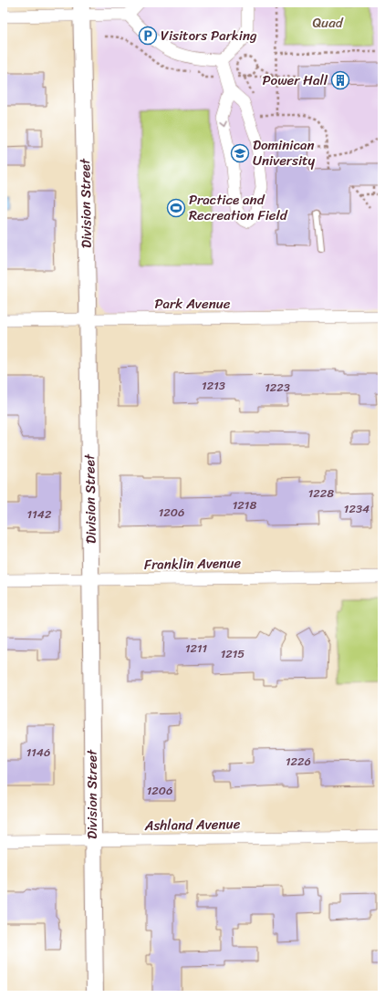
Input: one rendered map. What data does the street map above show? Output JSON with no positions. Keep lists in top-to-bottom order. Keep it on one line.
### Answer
{"streets":{"street":["Division Street","Park Avenue","Franklin Avenue","Ashland Avenue"]},"crossings":[["Division Street","Park Avenue"],["Division Street","Franklin Avenue"],["Division Street","Ashland Avenue"]],"parks":["Quad"],"places":{"parking":["Visitors Parking"],"building":["Power Hall"],"school or university":["Dominican University"],"sports":["Practice and Recreation Field"]},"house_numbers":["1213","1223","1228","1218","1234","1206","1142","1211","1215","1146","1226","1206"]}
